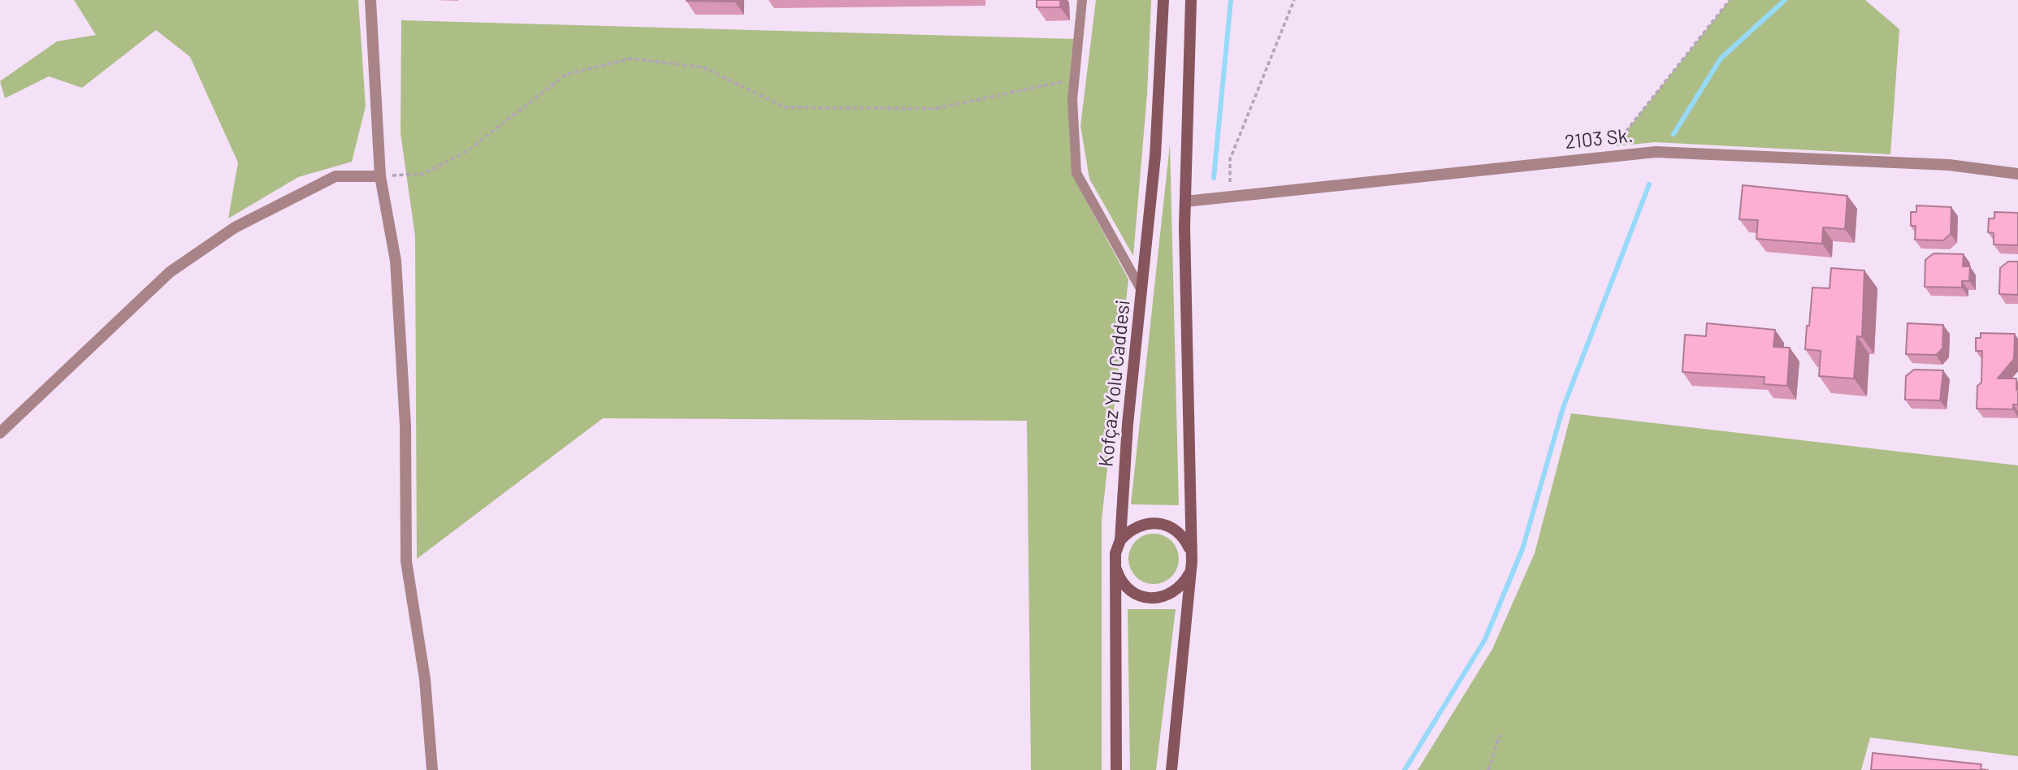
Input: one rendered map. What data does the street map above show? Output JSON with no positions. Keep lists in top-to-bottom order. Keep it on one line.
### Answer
{"streets":{"main road":["Kofçaz Yolu Caddesi"],"street":["2103 Sk."]}}
